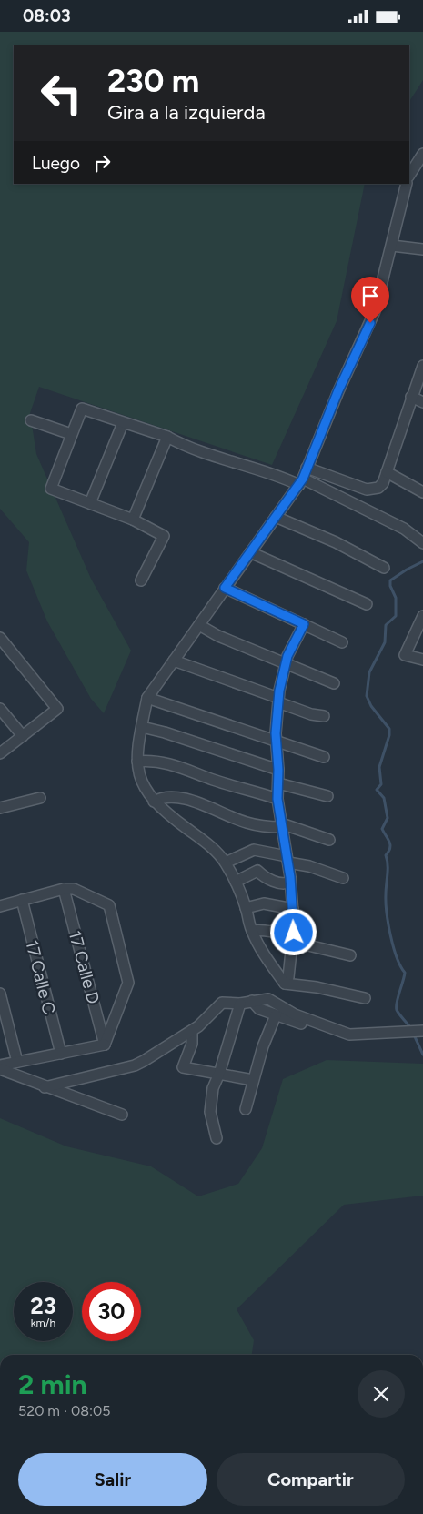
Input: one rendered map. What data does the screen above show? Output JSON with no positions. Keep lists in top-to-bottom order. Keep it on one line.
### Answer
{"streets":{"street":["17 Calle D","17 Calle C"]},"page":{"status":"08:03","turn":["230 m","Gira a la izquierda"],"then":"Luego","speed":"23 km/h","limit":"30","heading":["2 min","520 m · 08:05"],"buttons":["Salir","Compartir"]}}
